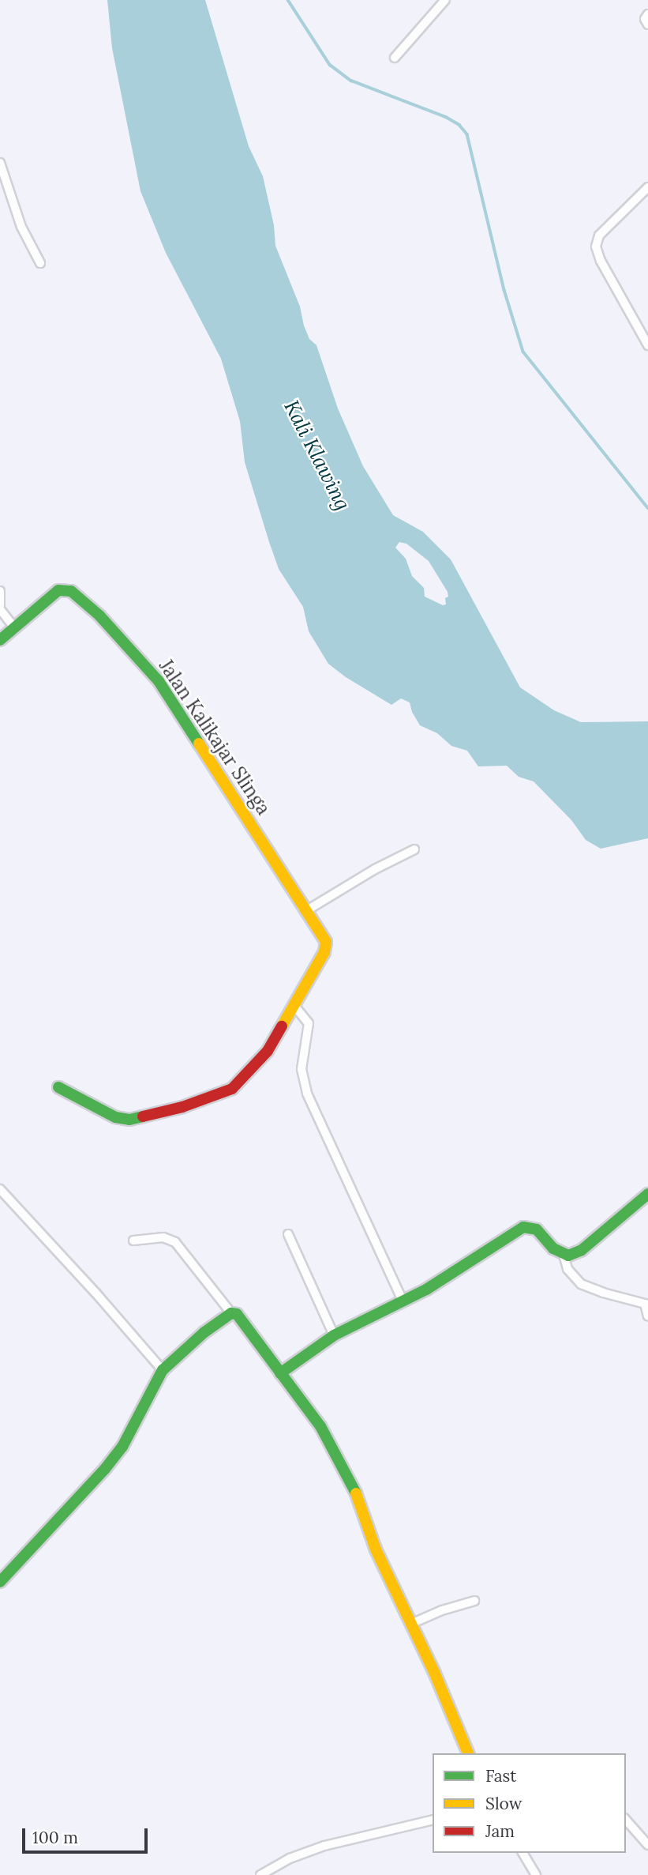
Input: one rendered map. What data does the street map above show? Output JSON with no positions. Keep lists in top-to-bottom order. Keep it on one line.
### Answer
{"streets":{"street":["Jalan Kalikajar Slinga"]},"water":["Kali Klawing"],"legend":["Fast","Slow","Jam"],"scale_bar":"100 m"}
